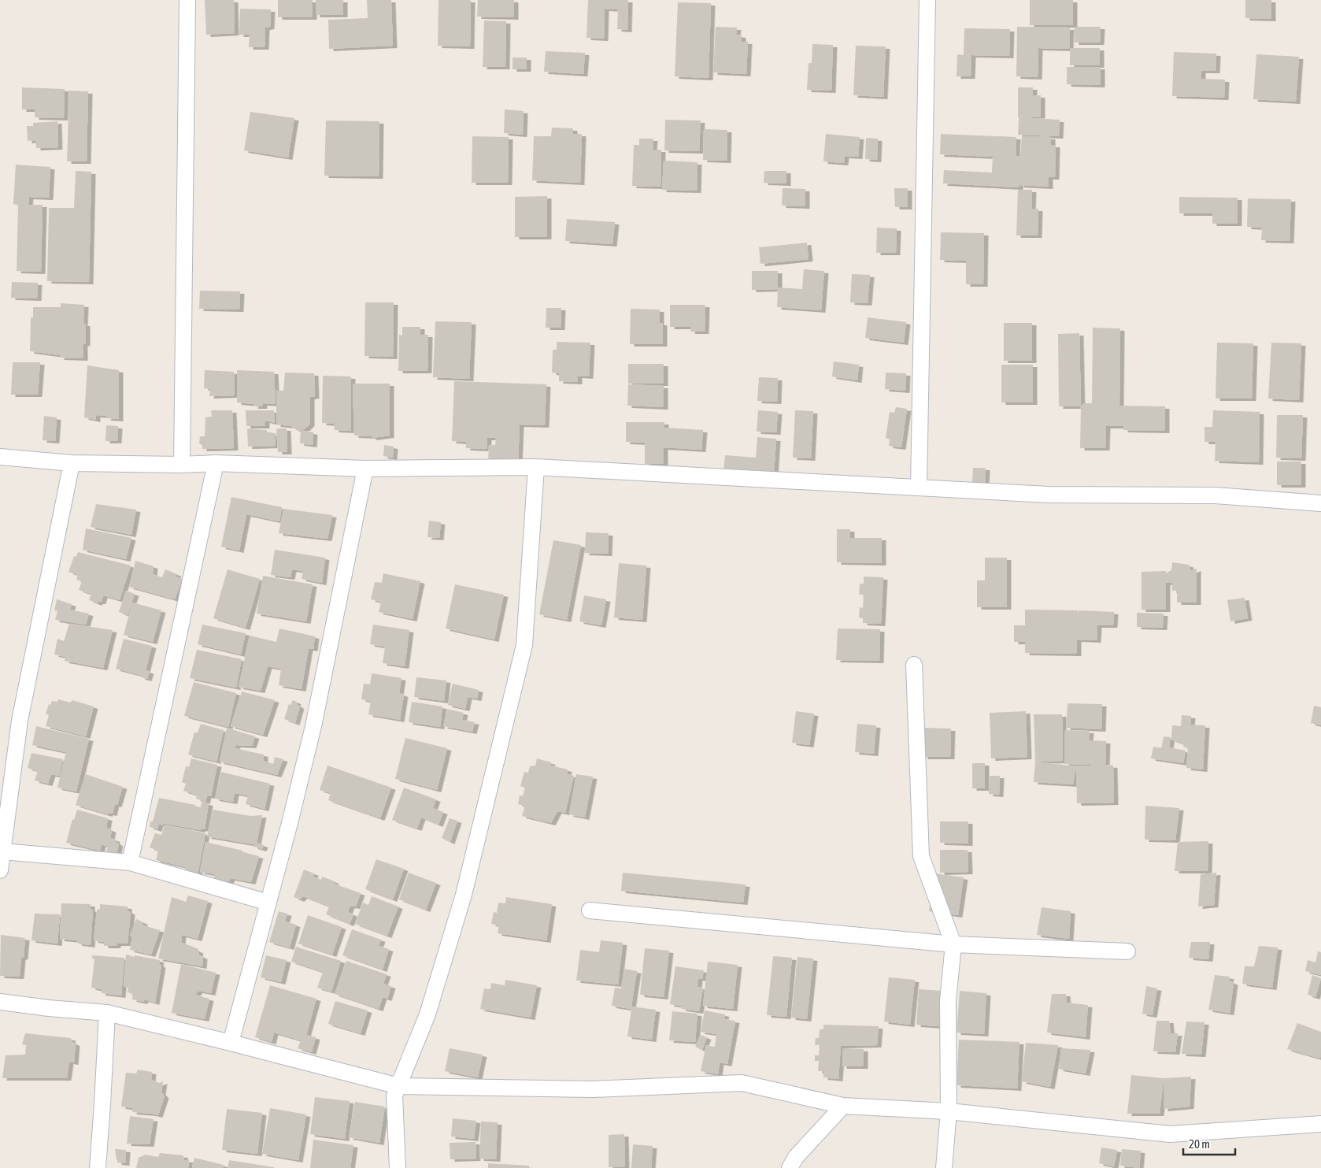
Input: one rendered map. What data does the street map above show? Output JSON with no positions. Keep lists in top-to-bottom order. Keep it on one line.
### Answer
{"scale_bar":"20 m"}
